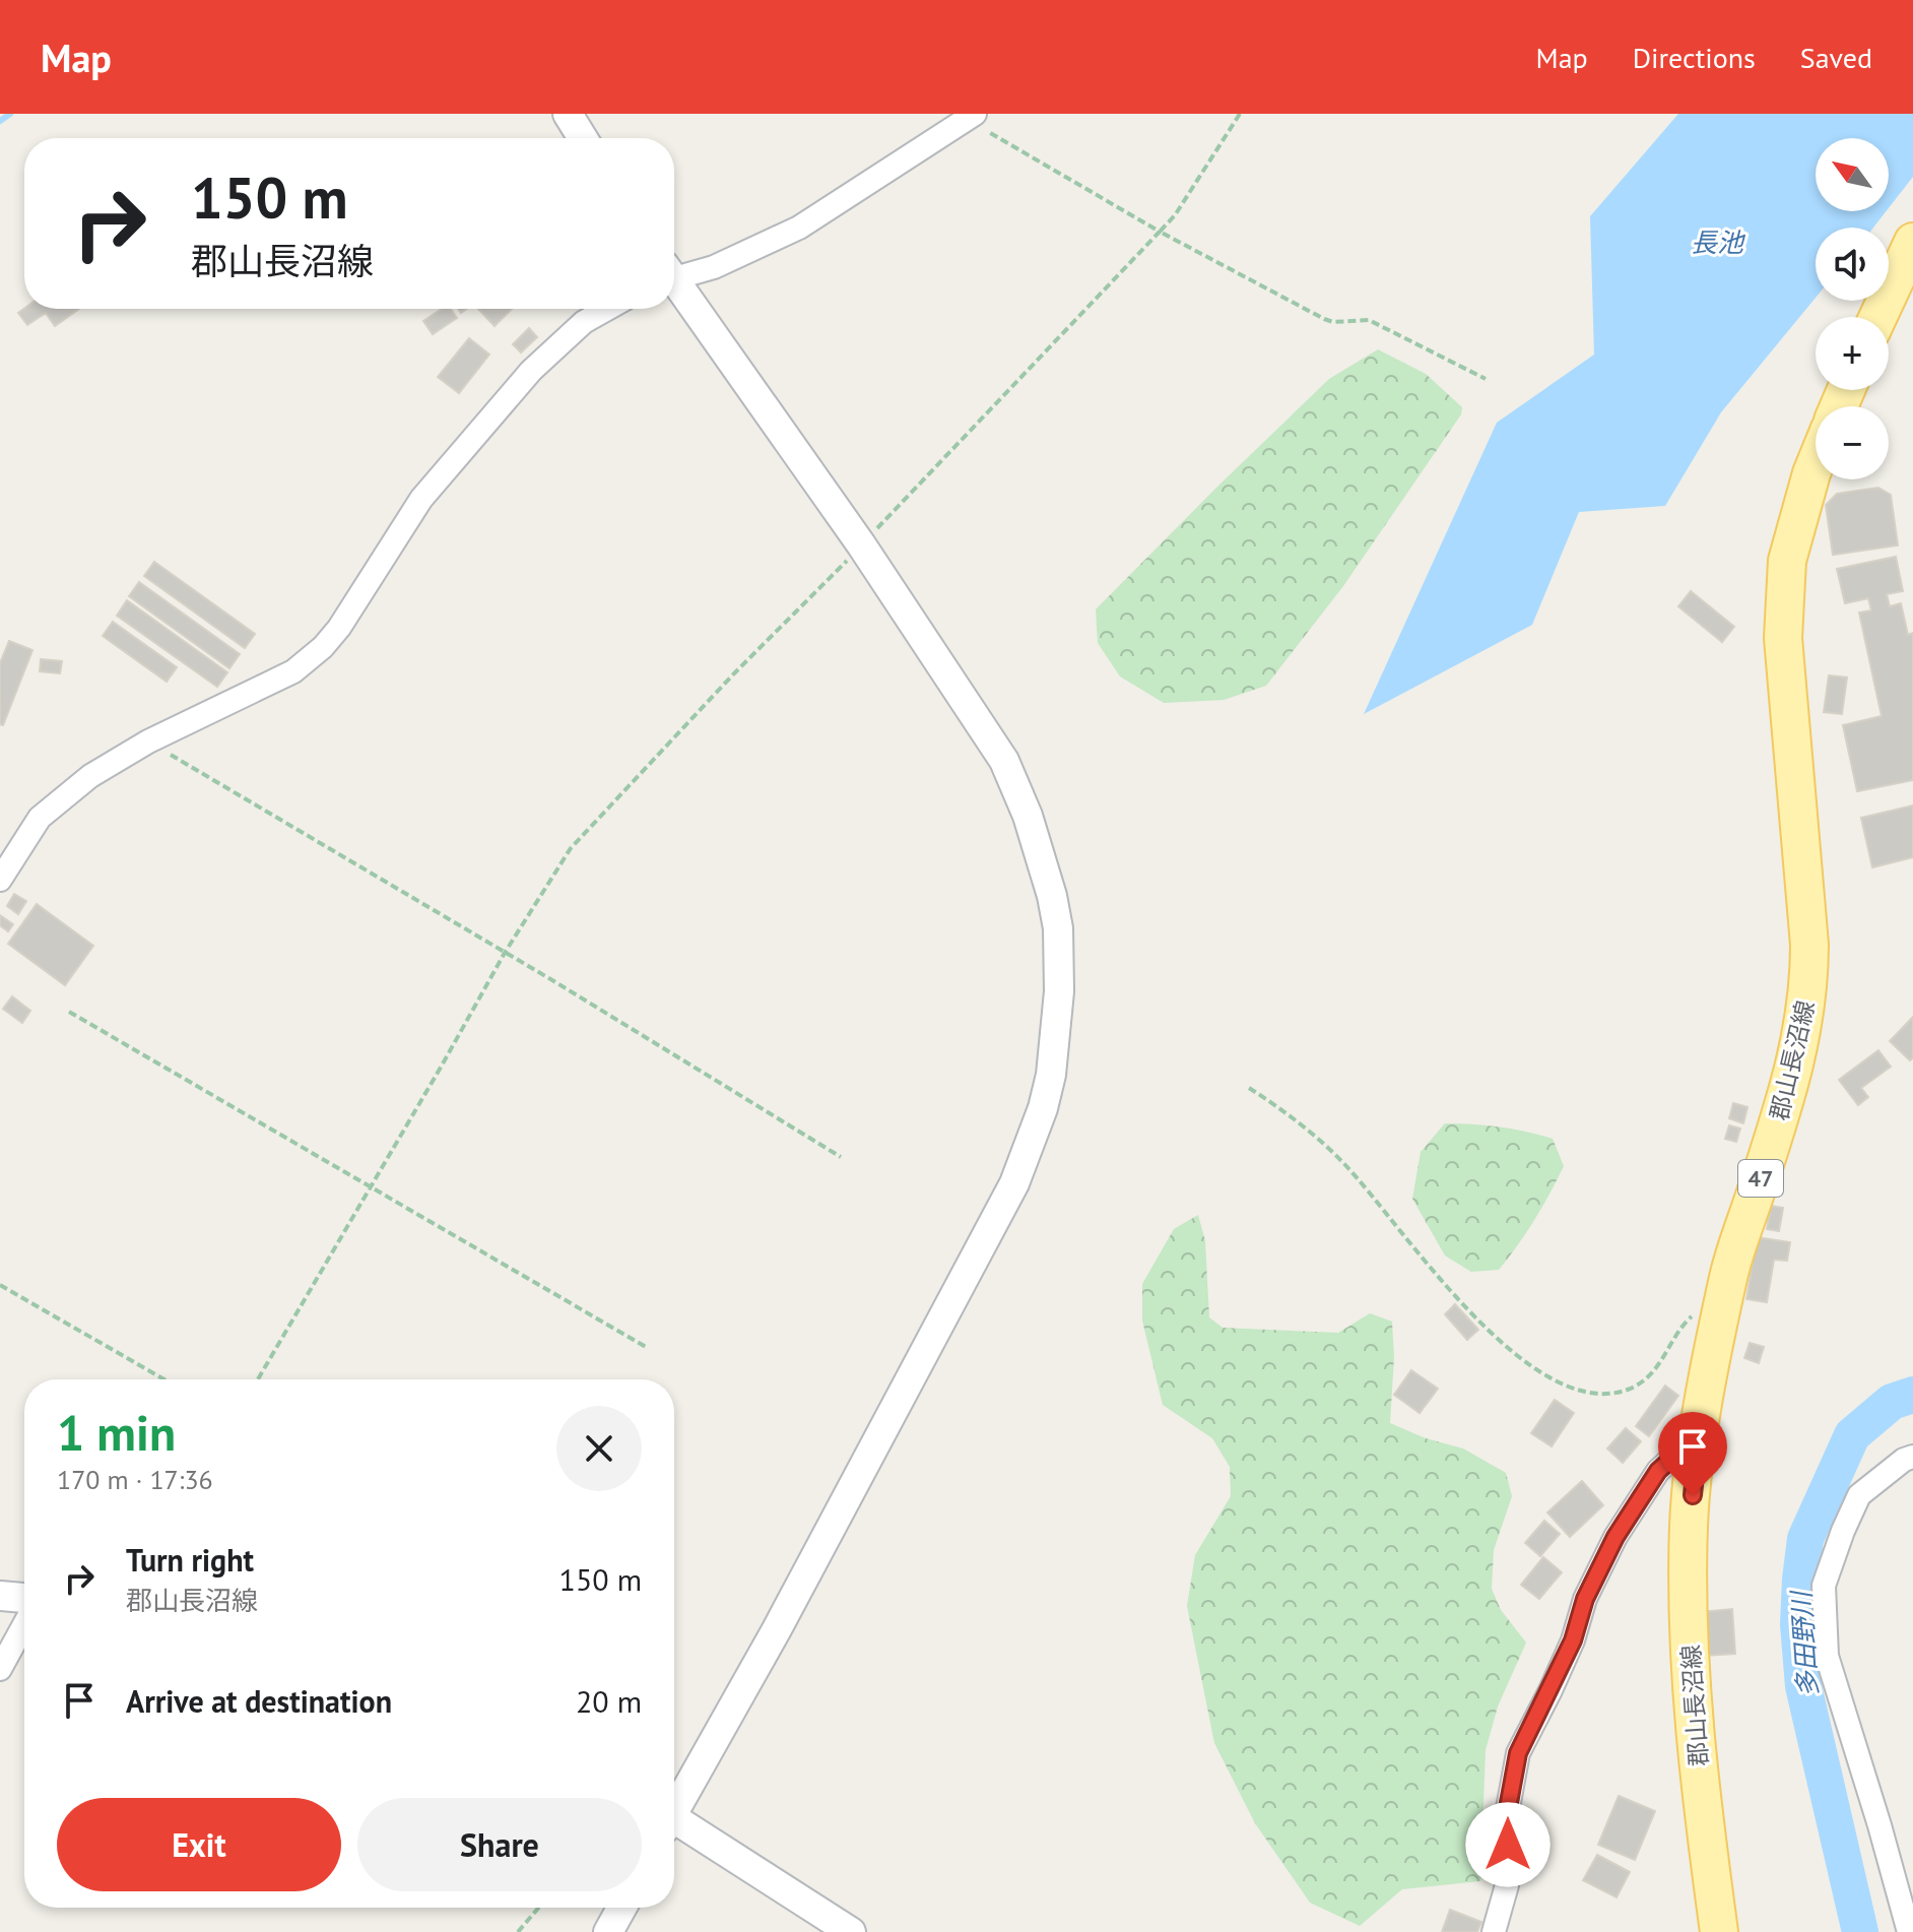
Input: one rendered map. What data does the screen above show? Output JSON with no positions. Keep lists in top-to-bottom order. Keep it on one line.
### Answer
{"streets":{"main road":["郡山長沼線","47"]},"water":["長池","多田野川"],"north":"top left","page":{"header":"Map","nav":["Map","Directions","Saved"],"map_buttons":["+","−"],"turn":["150 m","郡山長沼線"],"heading":["1 min","170 m · 17:36"],"list":[{"name":"Turn right","note":"郡山長沼線","value":"150 m"},{"name":"Arrive at destination","value":"20 m"}],"buttons":["Exit","Share"]}}
